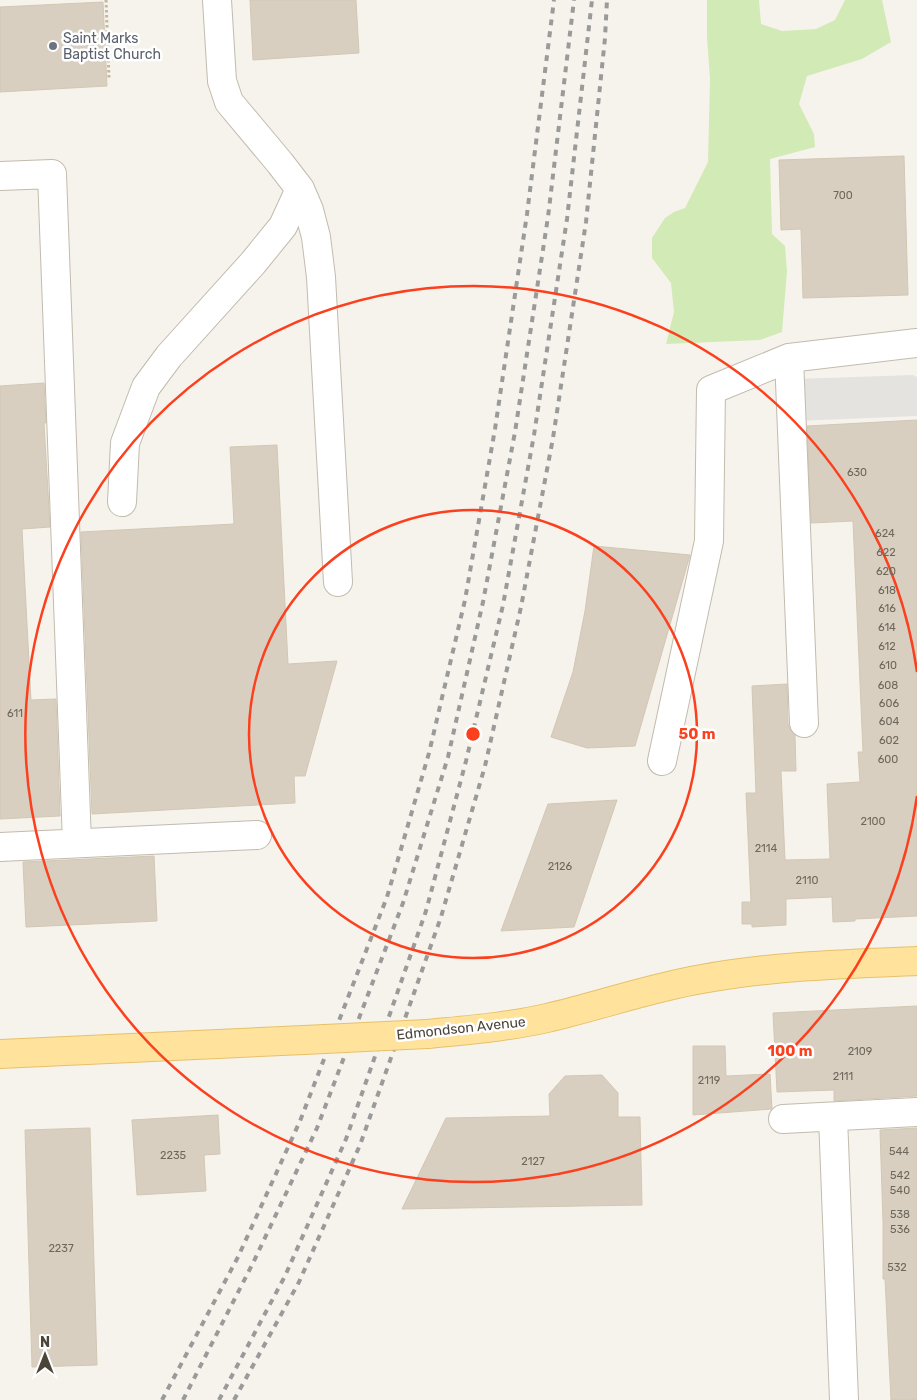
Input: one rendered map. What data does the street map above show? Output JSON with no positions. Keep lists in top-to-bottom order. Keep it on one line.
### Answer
{"streets":{"main road":["Edmondson Avenue"]},"places":["Saint Marks Baptist Church"],"house_numbers":["700","630","624","622","620","618","616","614","612","610","608","606","611","604","602","600","2100","2114","2126","2110","2109","2111","2119","544","2235","2127","542","540","538","536","2237","532"],"north":"top","rings":["50 m","100 m"]}
